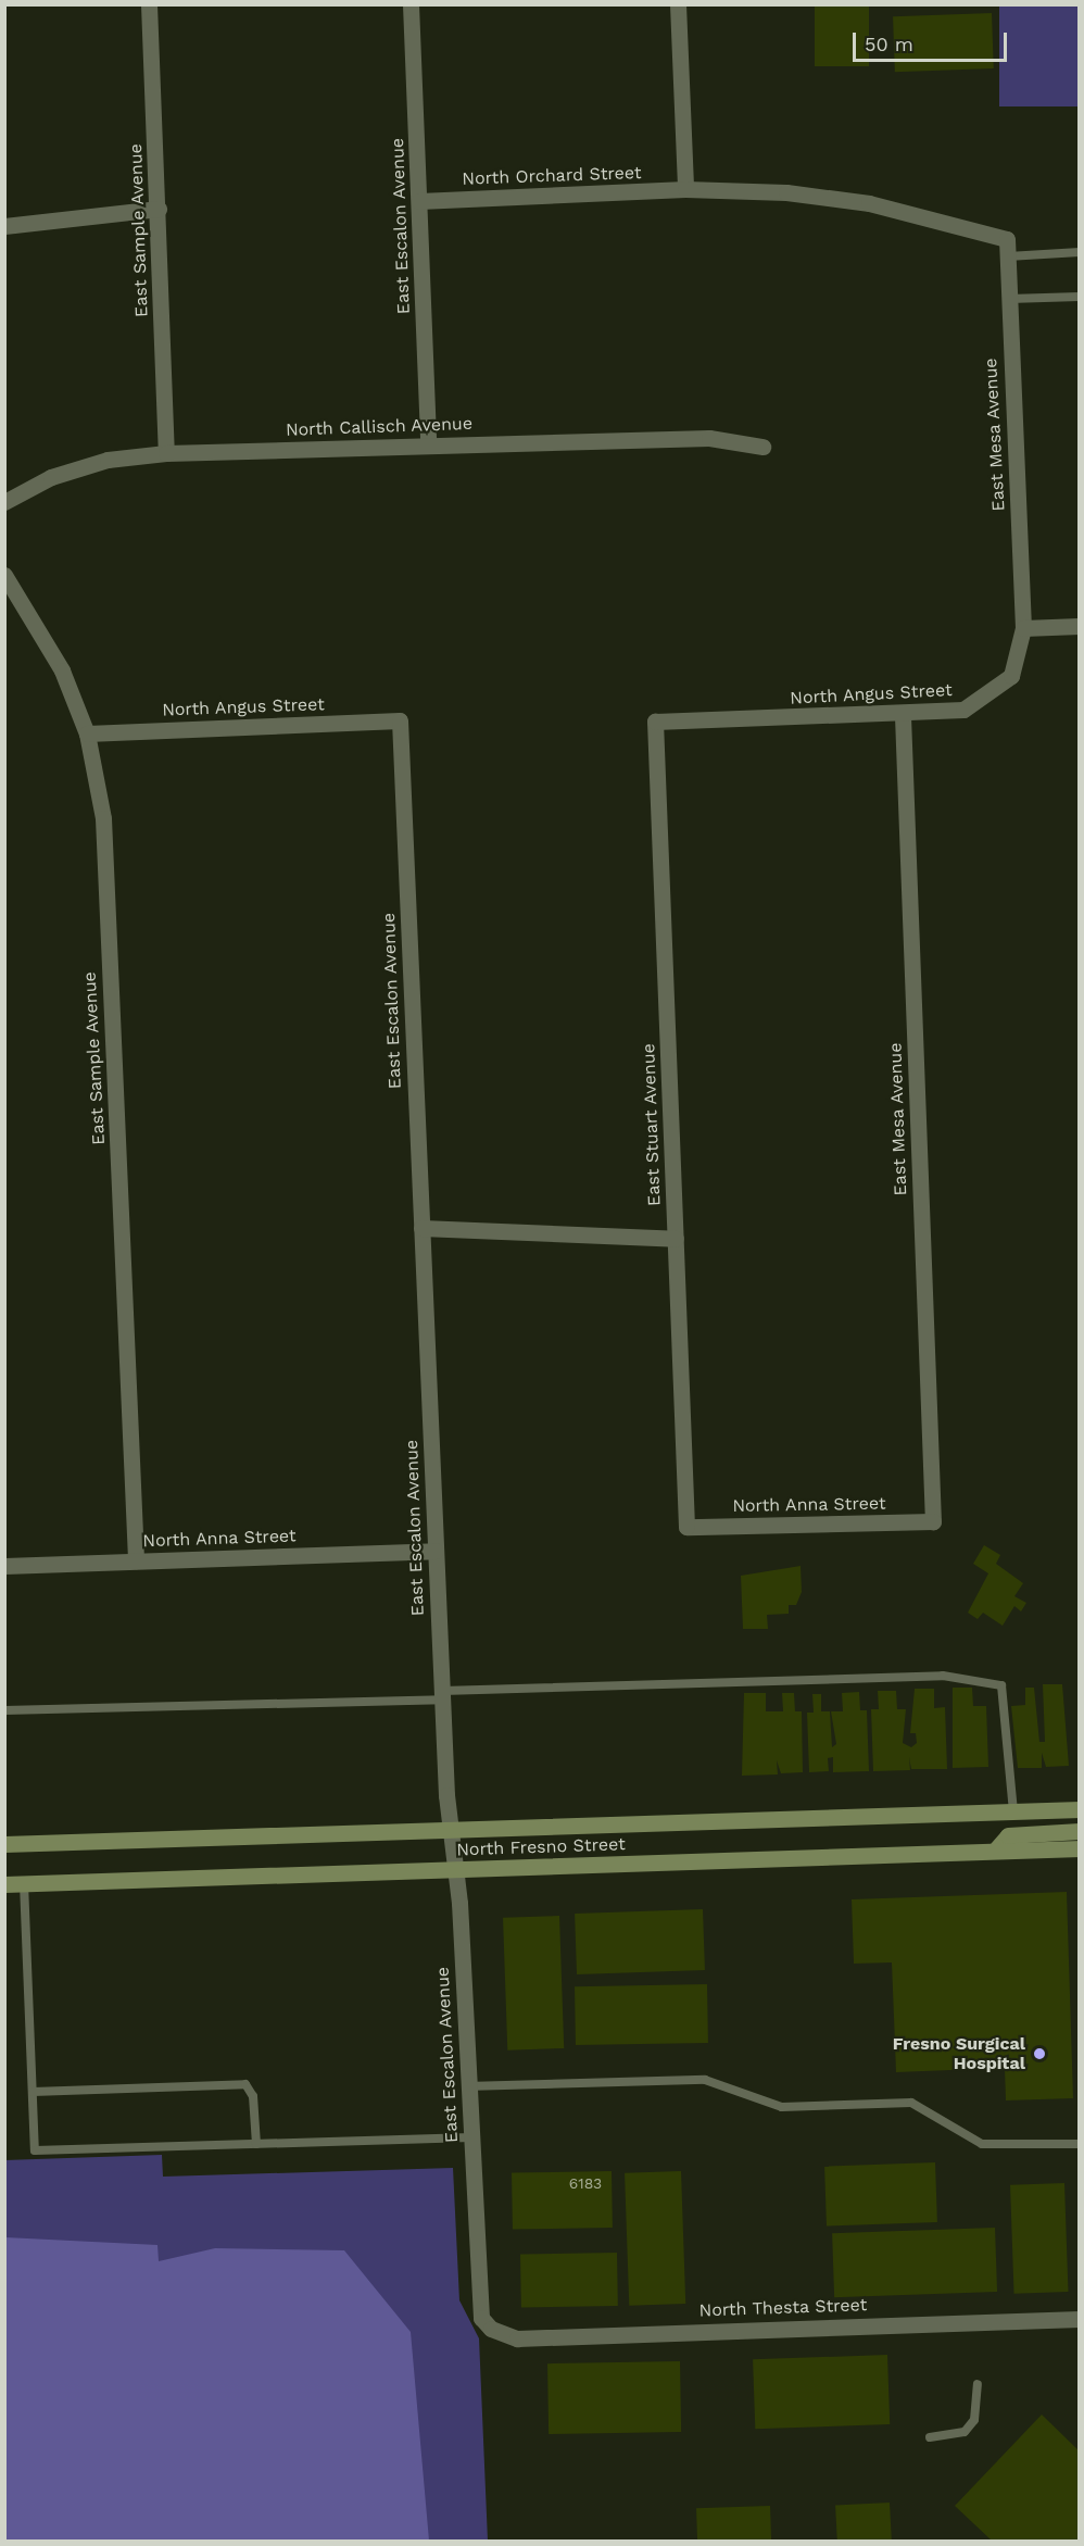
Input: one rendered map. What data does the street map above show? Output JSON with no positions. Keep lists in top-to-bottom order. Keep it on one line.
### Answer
{"streets":{"main road":["North Fresno Street"],"street":["North Orchard Street","East Escalon Avenue","East Sample Avenue","North Callisch Avenue","East Mesa Avenue","North Angus Street","East Stuart Avenue","North Anna Street","North Thesta Street"]},"crossings":[["North Orchard Street","East Escalon Avenue"],["North Orchard Street","East Mesa Avenue"],["East Escalon Avenue","North Callisch Avenue"],["East Escalon Avenue","North Angus Street"],["East Escalon Avenue","North Anna Street"],["East Escalon Avenue","North Fresno Street"],["East Escalon Avenue","North Thesta Street"],["East Sample Avenue","North Callisch Avenue"],["East Sample Avenue","North Angus Street"],["East Sample Avenue","North Anna Street"],["East Mesa Avenue","North Angus Street"],["East Mesa Avenue","North Anna Street"],["North Angus Street","East Stuart Avenue"],["East Stuart Avenue","North Anna Street"]],"places":["Fresno Surgical Hospital"],"house_numbers":["6183"],"scale_bar":"50 m"}
